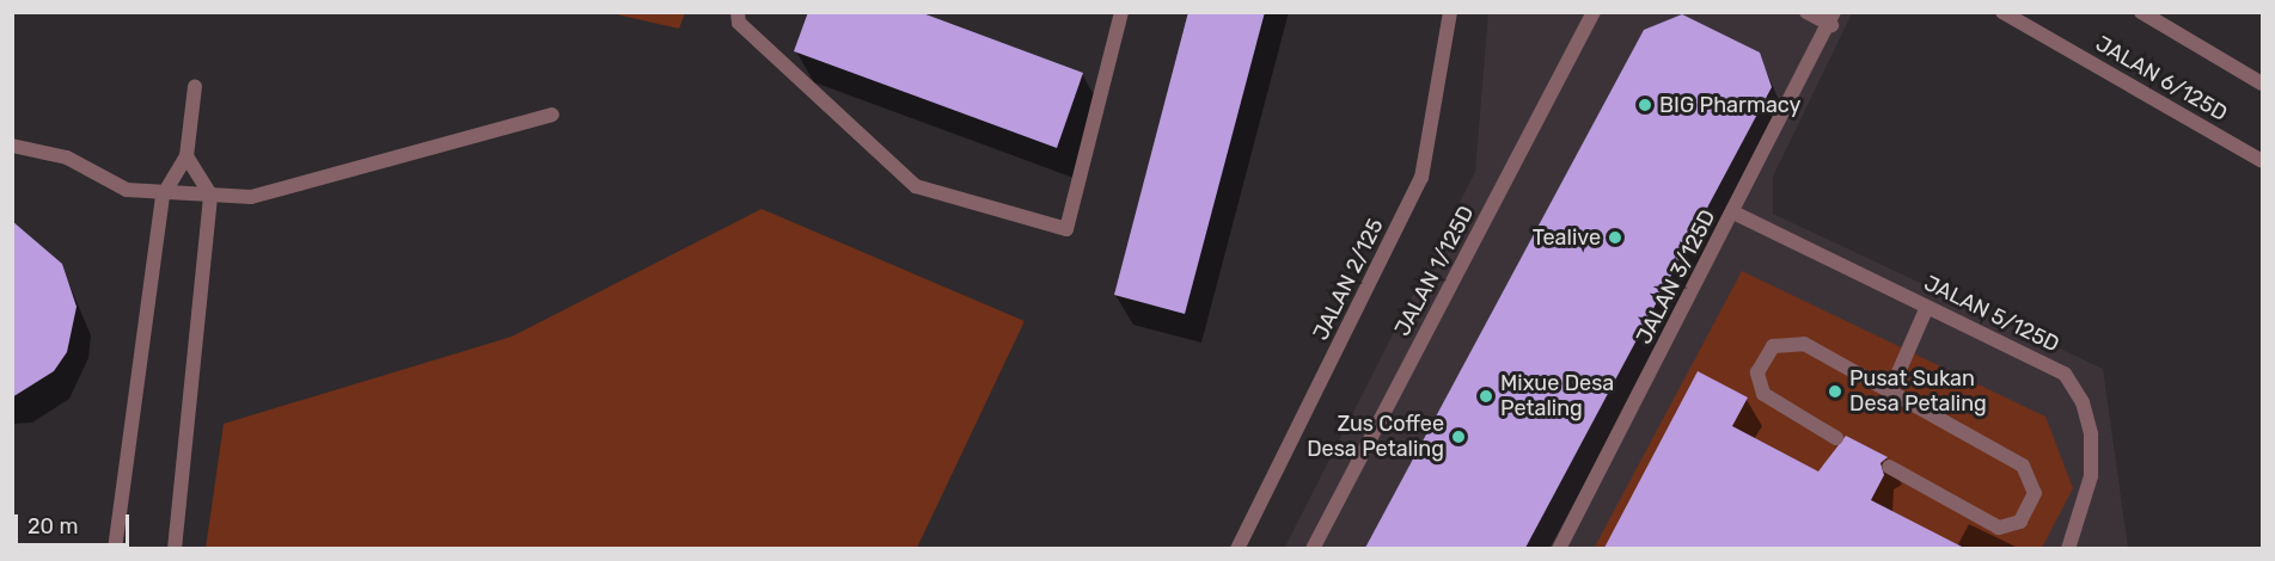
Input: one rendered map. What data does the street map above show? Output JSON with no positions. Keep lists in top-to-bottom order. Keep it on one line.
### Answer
{"streets":{"street":["JALAN 6/125D","JALAN 1/125D","JALAN 3/125D","JALAN 2/125","JALAN 5/125D"]},"crossings":[["JALAN 3/125D","JALAN 5/125D"]],"places":["BIG Pharmacy","Tealive","Pusat Sukan Desa Petaling","Mixue Desa Petaling","Zus Coffee Desa Petaling"],"scale_bar":"20 m"}
